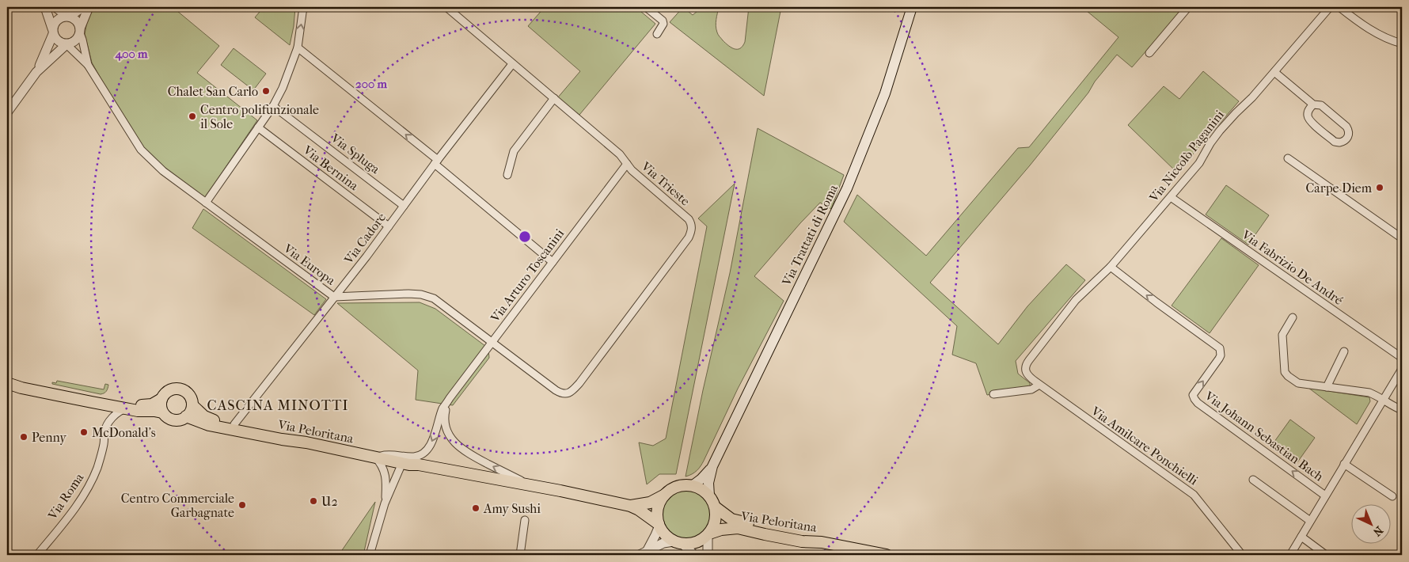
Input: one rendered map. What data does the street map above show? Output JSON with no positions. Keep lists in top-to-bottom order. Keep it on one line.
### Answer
{"streets":{"main road":["Via Trattati di Roma","Via Peloritana"],"street":["Via Spluga","Via Niccolò Paganini","Via Bernina","Via Trieste","Via Cadore","Via Europa","Via Fabrizio De André","Via Arturo Toscanini","Via Johann Sebastian Bach","Via Amilcare Ponchielli","Via Roma"]},"crossings":[["Via Spluga","Via Cadore"],["Via Niccolò Paganini","Via Fabrizio De André"],["Via Niccolò Paganini","Via Johann Sebastian Bach"],["Via Niccolò Paganini","Via Amilcare Ponchielli"],["Via Bernina","Via Cadore"],["Via Trieste","Via Cadore"],["Via Trieste","Via Europa"],["Via Trieste","Via Arturo Toscanini"],["Via Trattati di Roma","Via Peloritana"],["Via Cadore","Via Europa"],["Via Cadore","Via Peloritana"],["Via Europa","Via Arturo Toscanini"],["Via Arturo Toscanini","Via Peloritana"]],"one_way":["Via Johann Sebastian Bach"],"districts":["CASCINA MINOTTI"],"places":["Chalet San Carlo","Centro polifunzionale il Sole","Carpe Diem","McDonald's","Penny","U2","Centro Commerciale Garbagnate","Amy Sushi"],"north":"bottom right","rings":["400 m","200 m"]}
